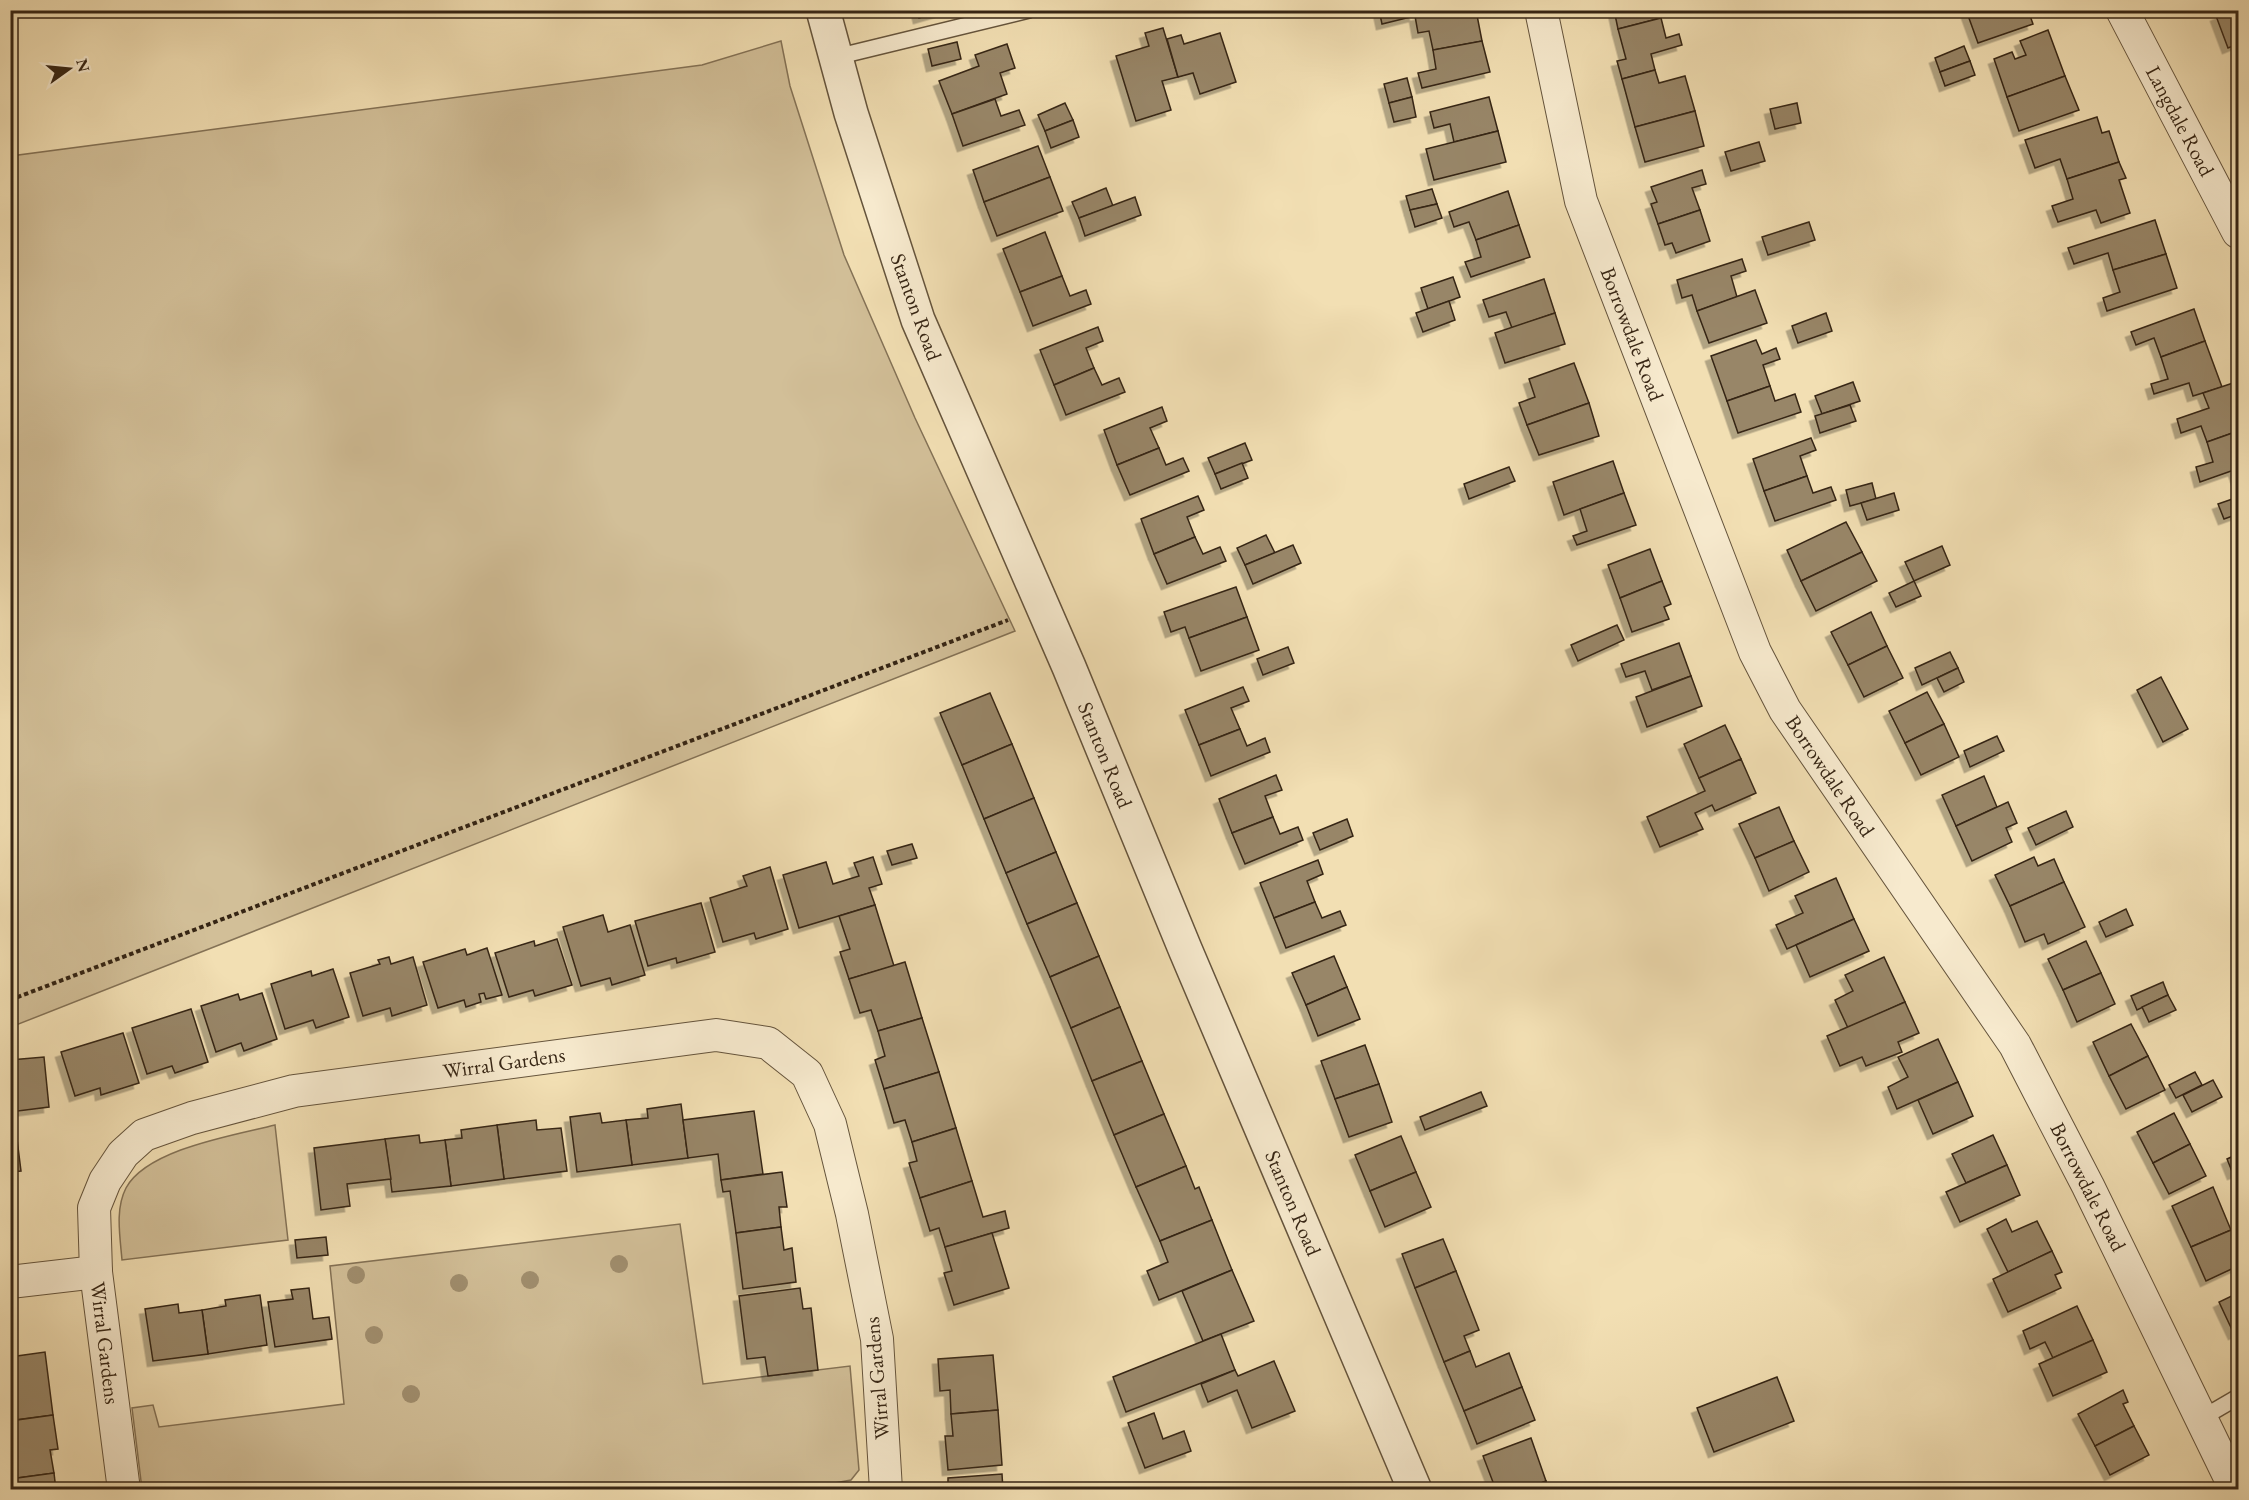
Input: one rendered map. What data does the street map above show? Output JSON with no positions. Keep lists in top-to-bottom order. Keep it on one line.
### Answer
{"streets":{"street":["Langdale Road","Stanton Road","Borrowdale Road","Wirral Gardens"]},"north":"right"}
